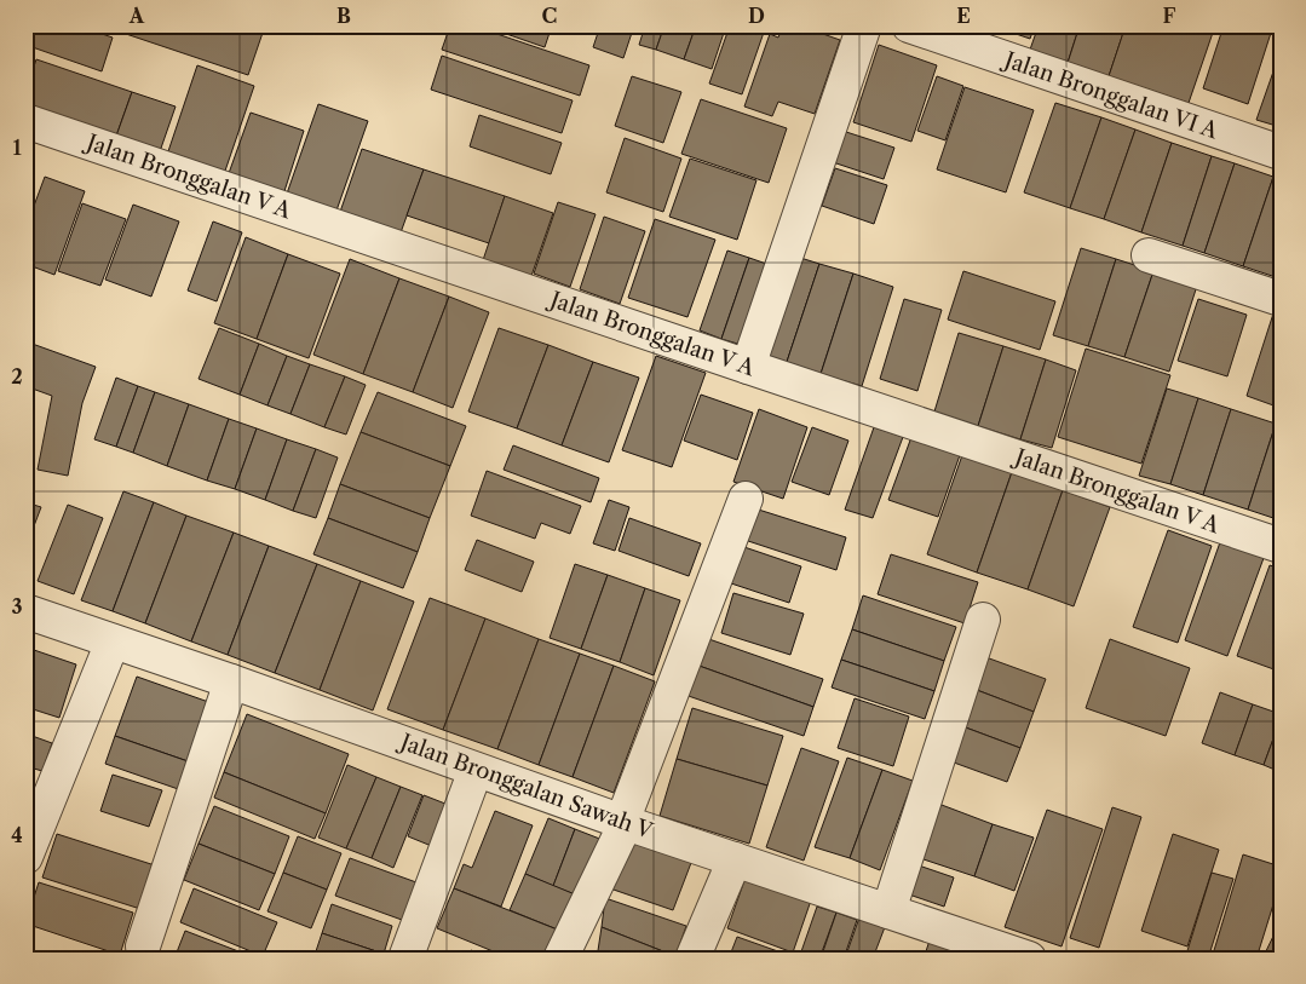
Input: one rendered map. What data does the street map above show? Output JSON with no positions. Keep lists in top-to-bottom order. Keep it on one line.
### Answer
{"streets":{"street":["Jalan Bronggalan VI A","Jalan Bronggalan V A","Jalan Bronggalan Sawah V"]},"grid":{"columns":["A","B","C","D","E","F"],"rows":["1","2","3","4"]}}
